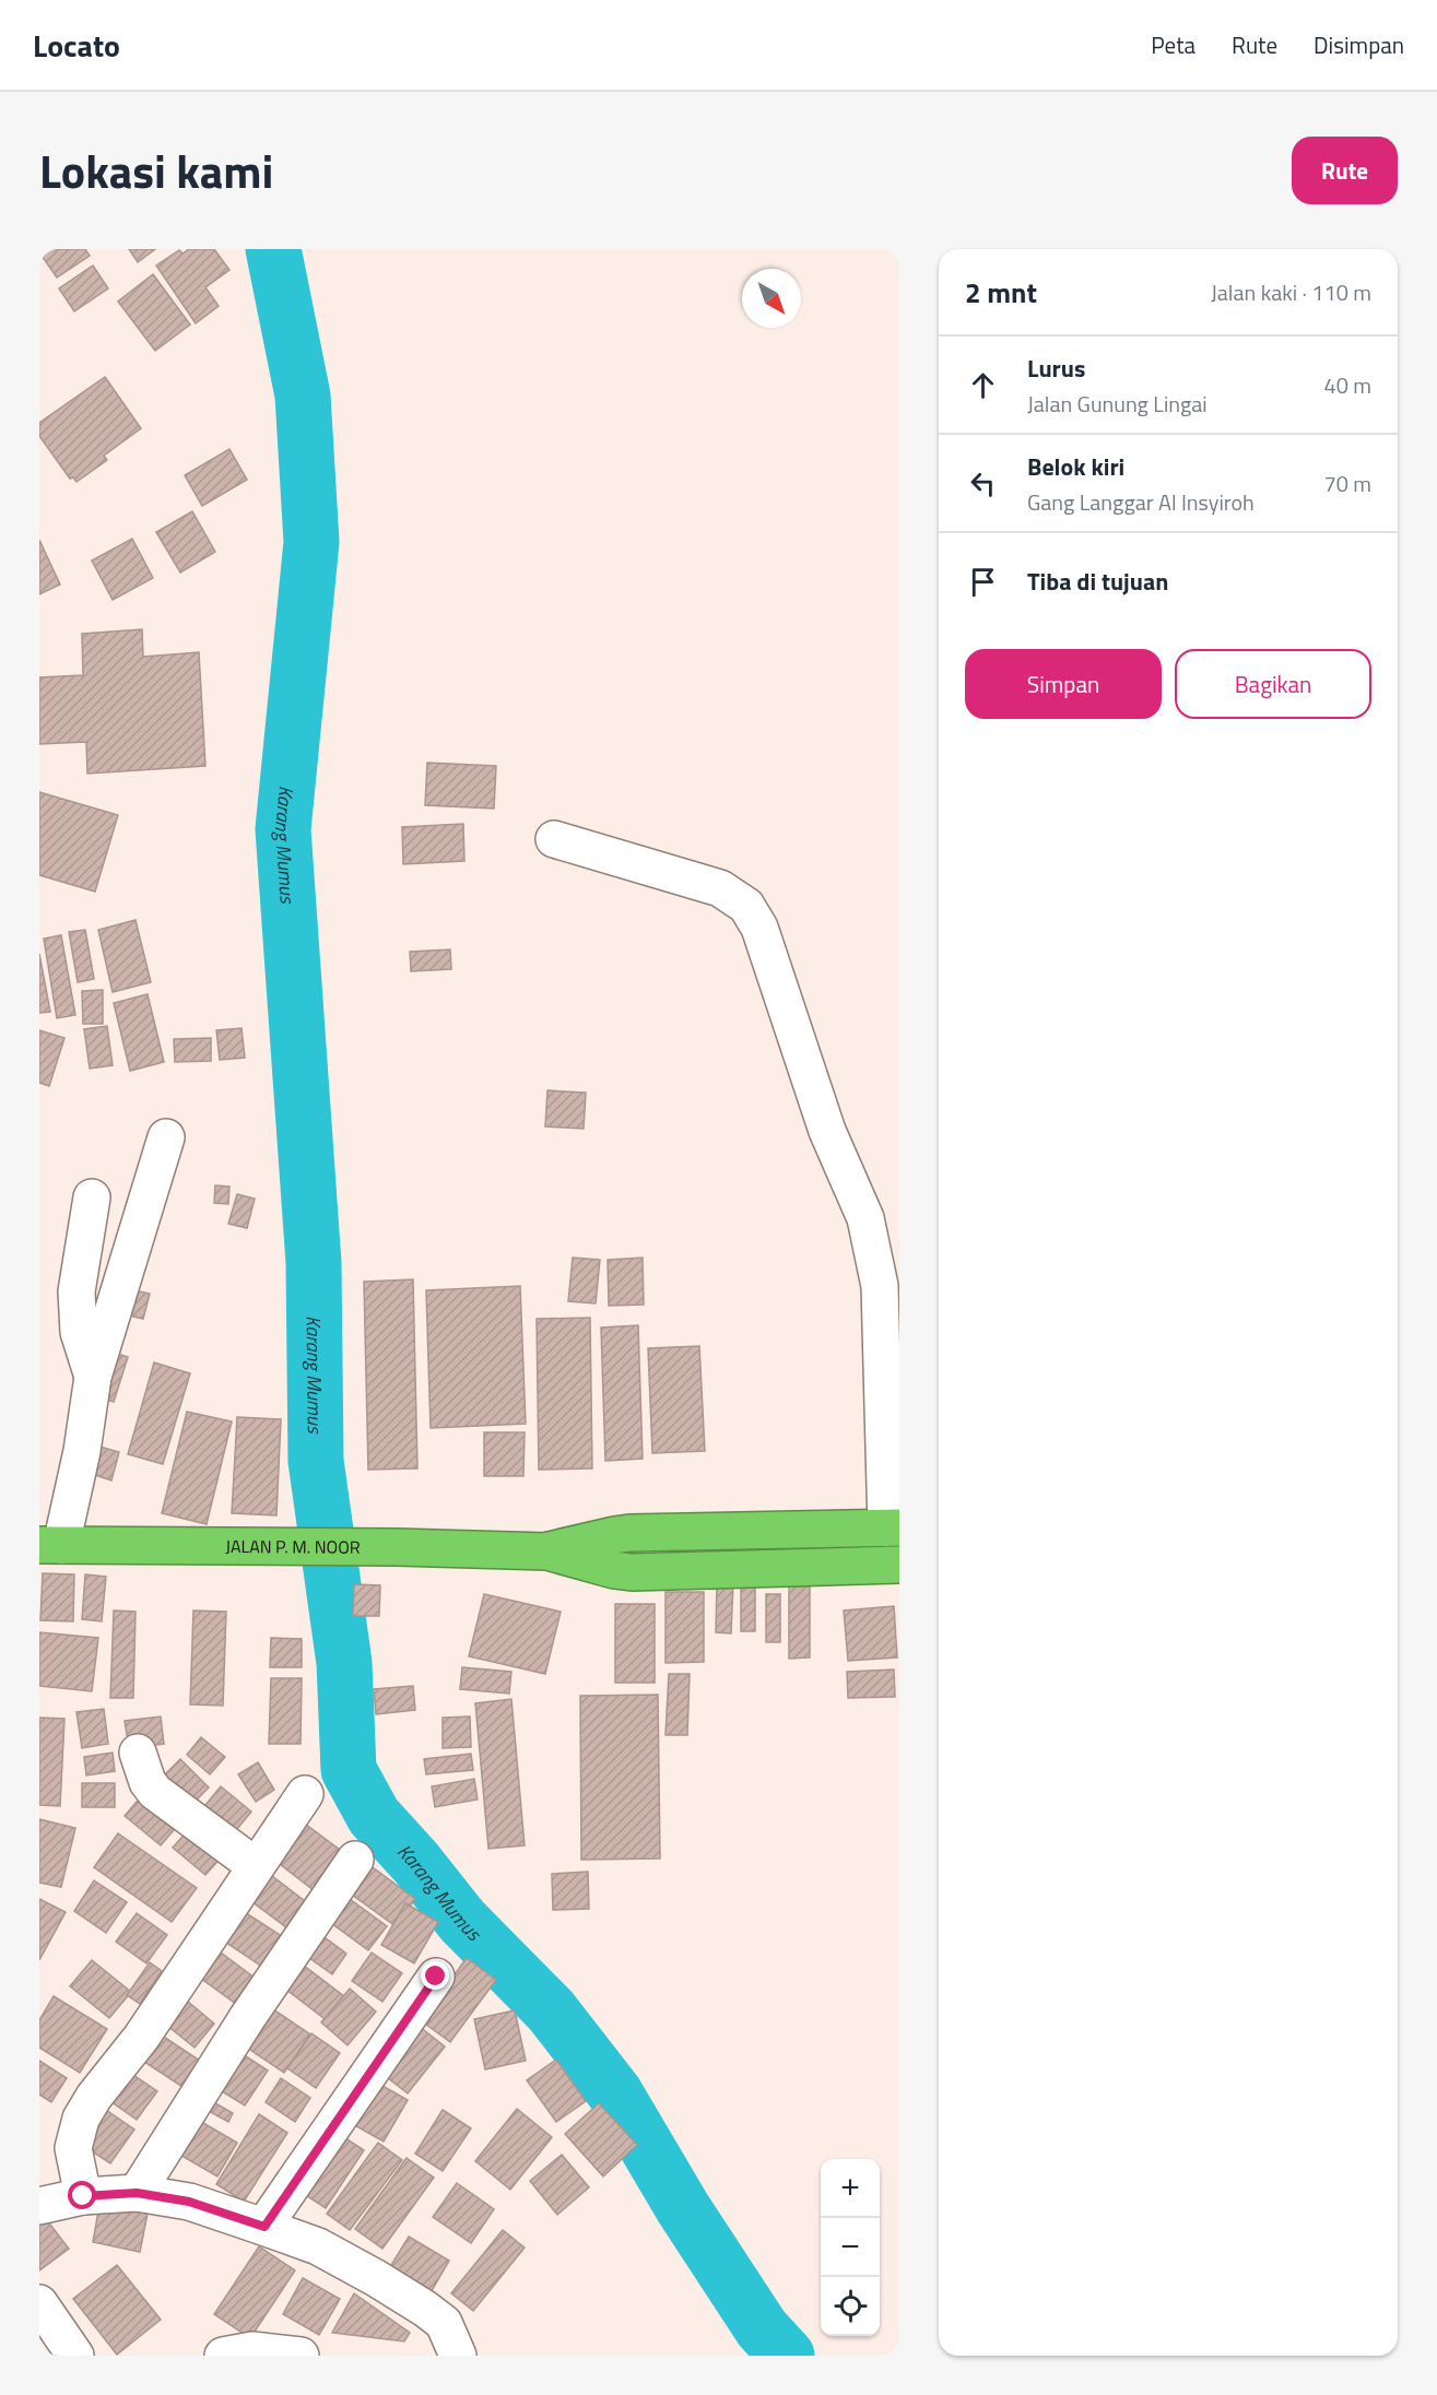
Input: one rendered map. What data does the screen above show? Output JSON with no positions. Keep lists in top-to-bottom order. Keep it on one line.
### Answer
{"streets":{"highway":["JALAN P. M. NOOR"]},"water":["Karang Mumus"],"north":"bottom right","page":{"header":"Locato","nav":["Peta","Rute","Disimpan"],"title":"Lokasi kami","buttons":["Rute",["Simpan","Bagikan"]],"heading":["2 mnt","Jalan kaki · 110 m"],"list":[["Lurus","Jalan Gunung Lingai","40 m"],["Belok kiri","Gang Langgar Al Insyiroh","70 m"],"Tiba di tujuan"],"map_buttons":["+","−"]}}
